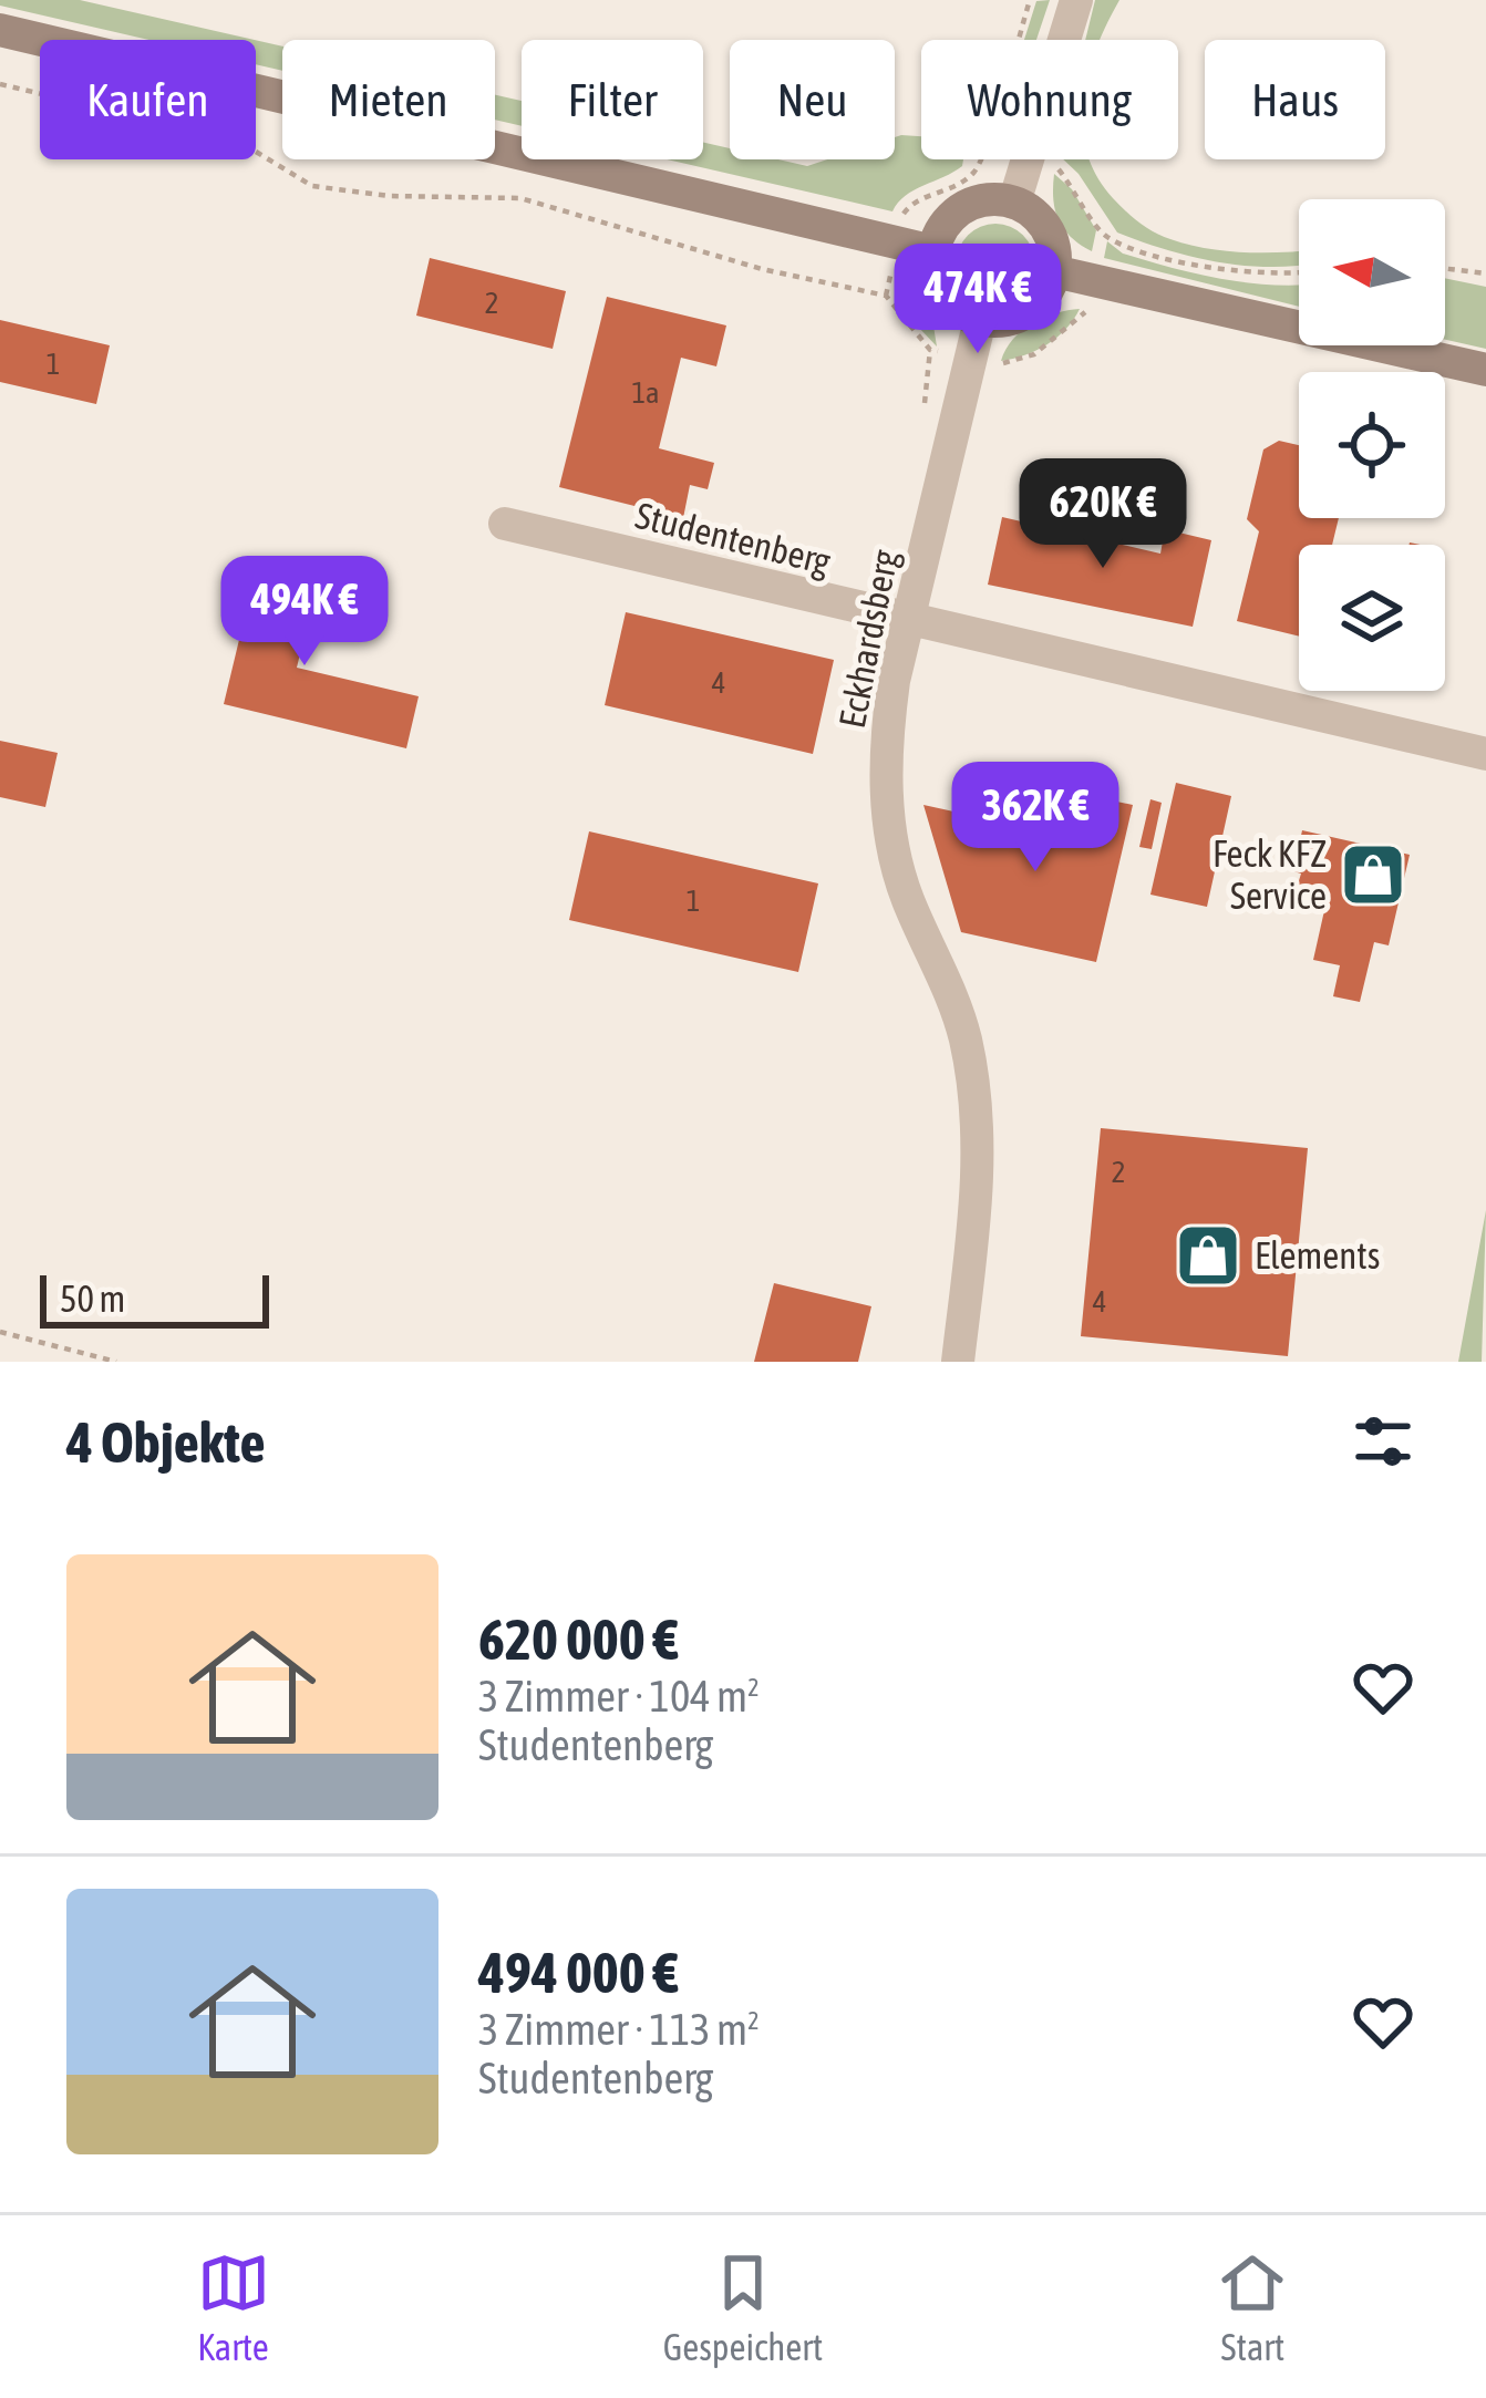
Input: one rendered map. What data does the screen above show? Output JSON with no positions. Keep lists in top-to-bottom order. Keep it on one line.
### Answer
{"streets":{"street":["Studentenberg","Eckhardsberg"]},"crossings":[["Studentenberg","Eckhardsberg"]],"places":{"shop":["Feck KFZ Service","Elements"]},"house_numbers":["2","1","1a","4","1","2","4"],"scale_bar":"50 m","north":"left","page":{"chip":["Kaufen","Mieten","Filter","Neu","Wohnung","Haus"],"price":["474K €","620K €","494K €","362K €"],"scale":"50 m","heading":"4 Objekte","list":[{"name":"620 000 €","note":"3 Zimmer · 104 m² · Studentenberg"},{"name":"494 000 €","note":"3 Zimmer · 113 m² · Studentenberg"}],"tabs":["Karte","Gespeichert","Start"]}}
